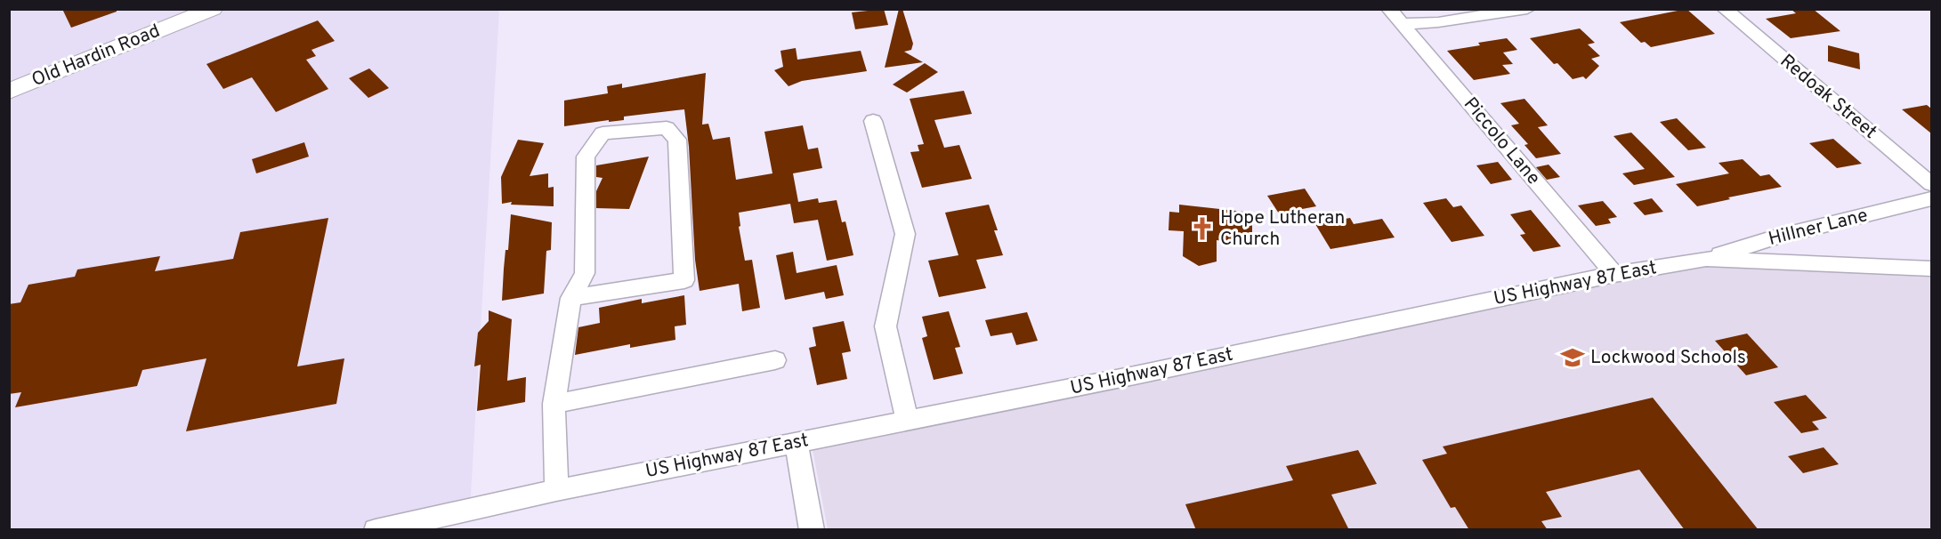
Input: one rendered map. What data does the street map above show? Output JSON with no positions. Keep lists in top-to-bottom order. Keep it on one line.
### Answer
{"streets":{"main road":["Old Hardin Road"],"street":["Redoak Street","Piccolo Lane","Hillner Lane","US Highway 87 East"]},"crossings":[["Piccolo Lane","US Highway 87 East"],["Hillner Lane","US Highway 87 East"]],"places":{"church":["Hope Lutheran Church"],"school or university":["Lockwood Schools"]}}
